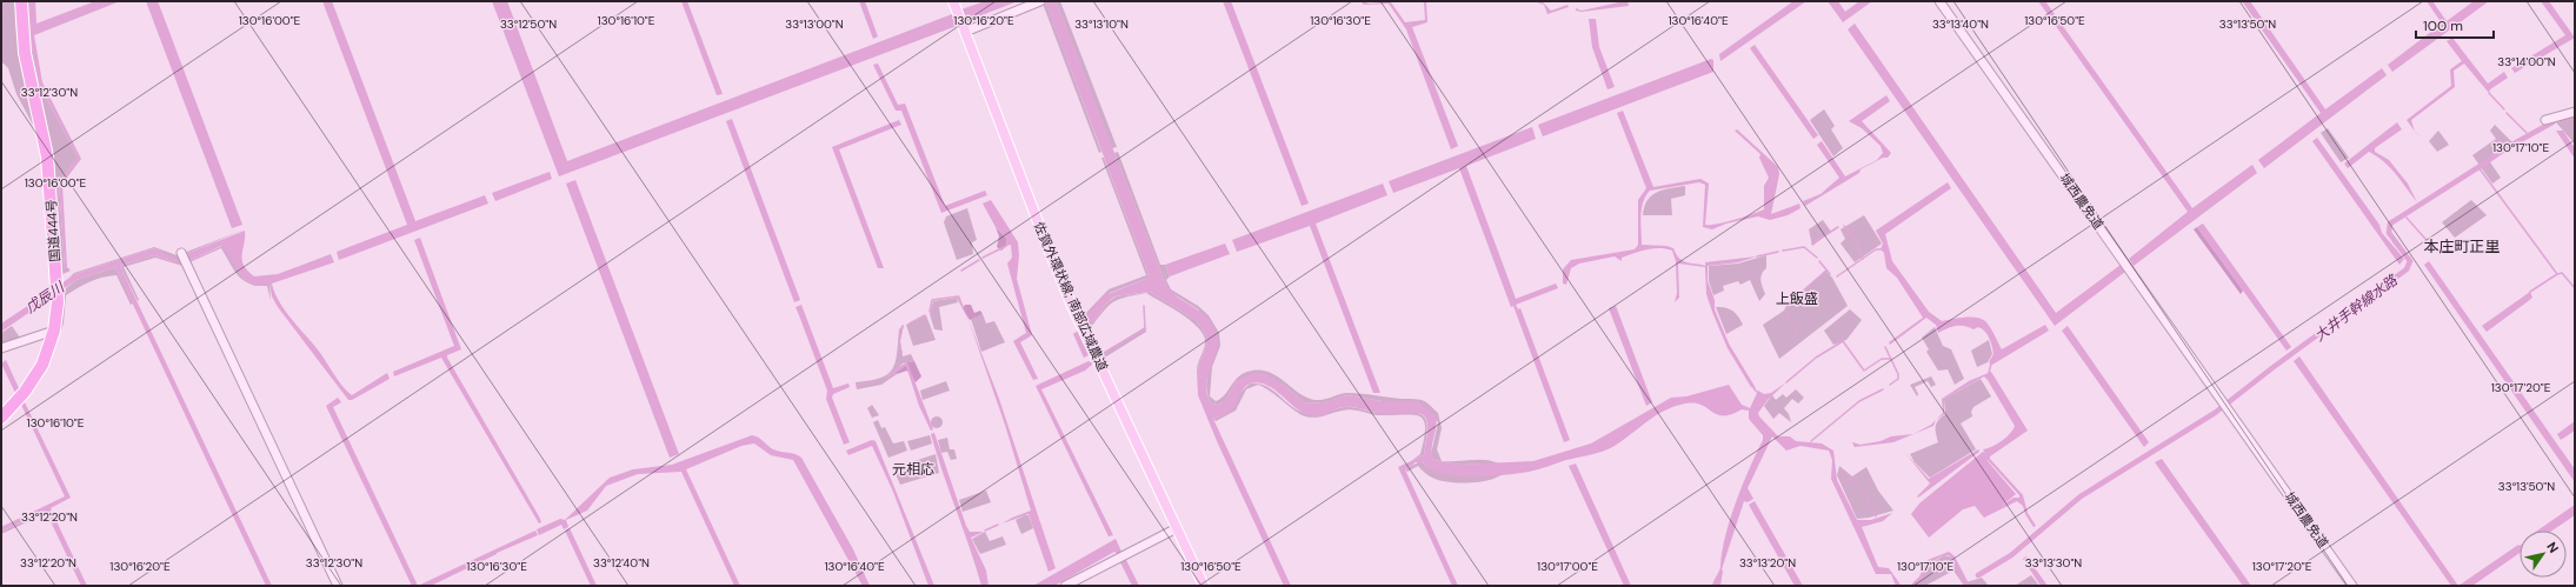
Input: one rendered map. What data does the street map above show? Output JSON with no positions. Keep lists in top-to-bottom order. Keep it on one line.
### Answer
{"streets":{"highway":["国道444号"],"main road":["佐賀外環状線; 南部広域農道"],"street":["城西農免道"]},"districts":["本庄町正里","上飯盛","元相応"],"water":["戊辰川","大井手幹線水路"],"scale_bar":"100 m","north":"top right","coordinates":["130°16'10\"E","130°16'30\"E","130°16'40\"E","130°16'00\"E","130°16'20\"E","130°16'50\"E","33°12'50\"N","33°13'00\"N","33°13'10\"N","33°13'40\"N","33°13'50\"N","33°14'00\"N","33°12'30\"N","130°17'10\"E","130°17'20\"E","33°12'20\"N","33°12'40\"N","33°13'20\"N","33°13'30\"N","130°17'00\"E"]}
